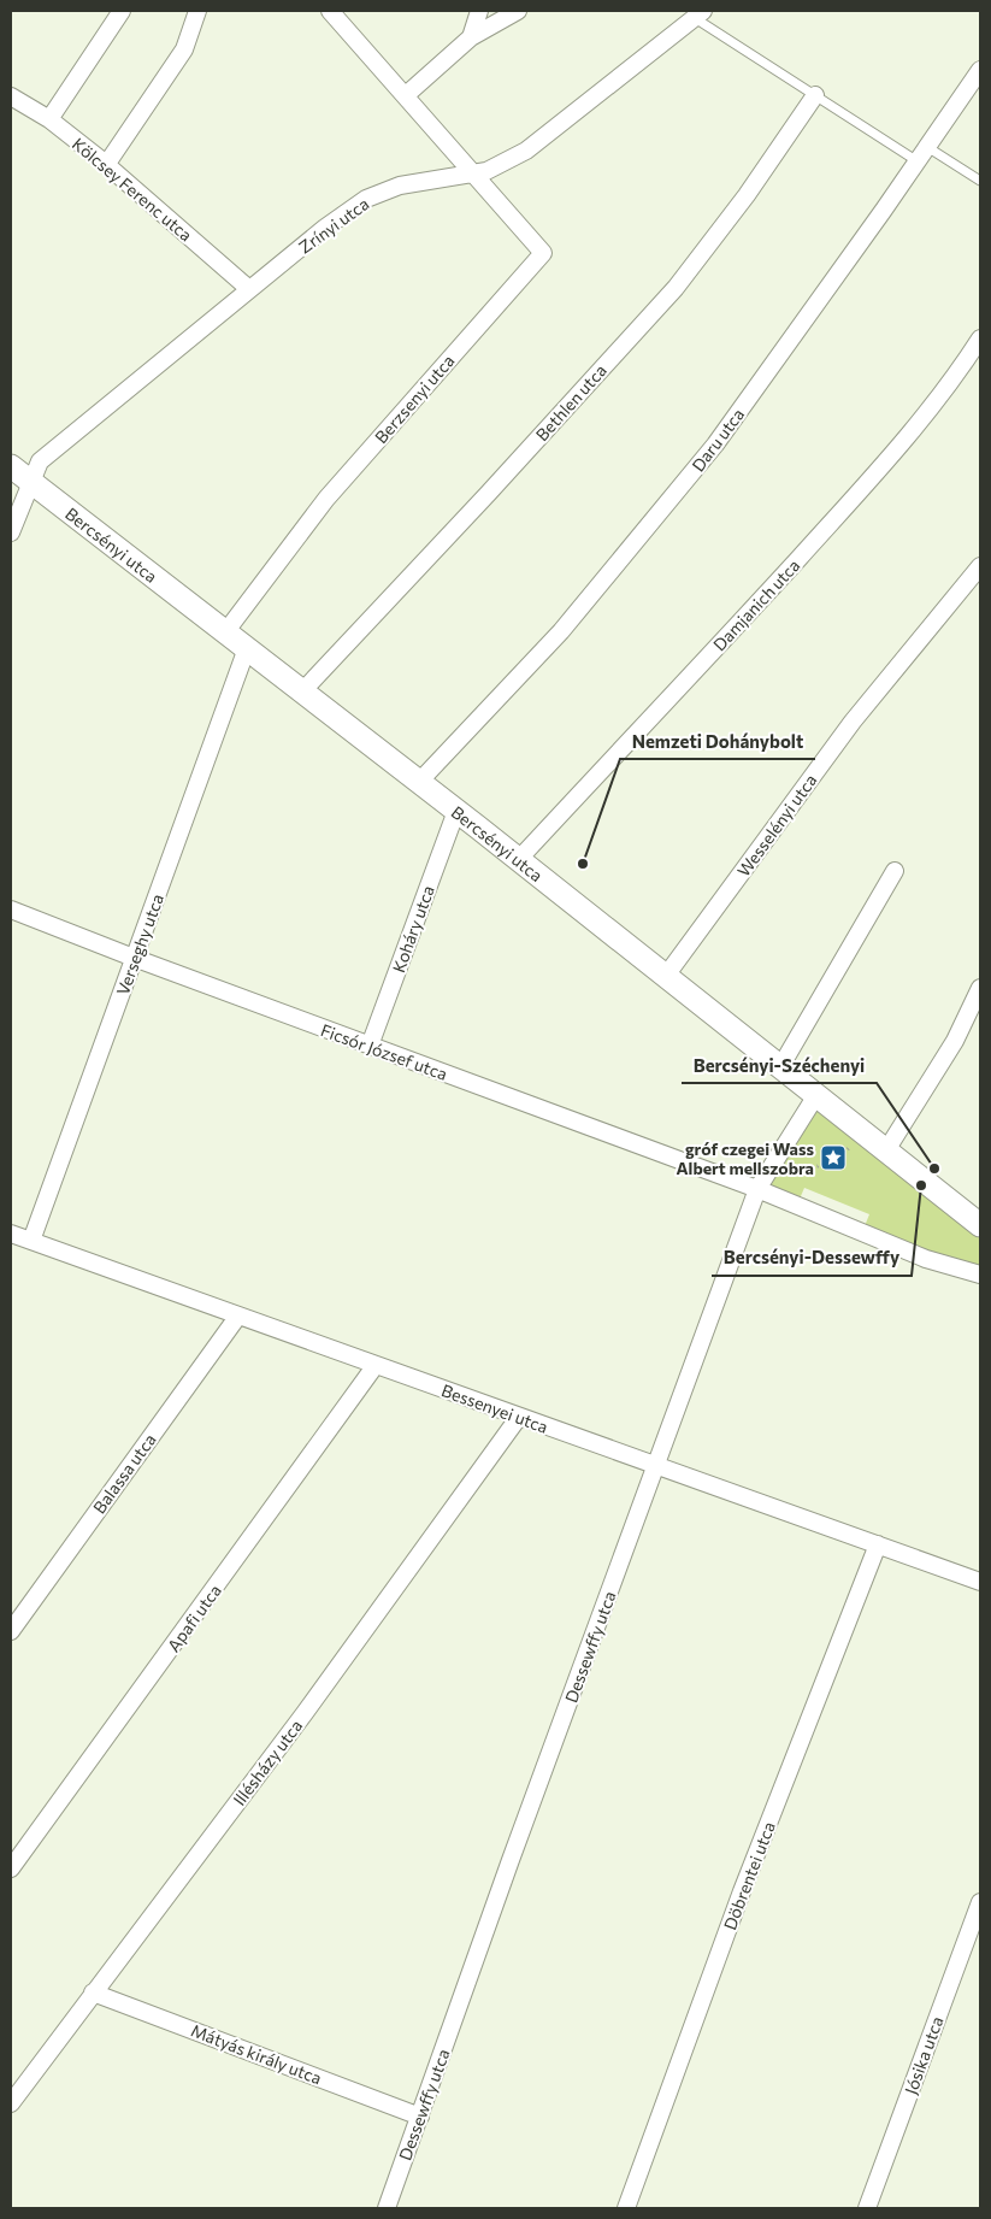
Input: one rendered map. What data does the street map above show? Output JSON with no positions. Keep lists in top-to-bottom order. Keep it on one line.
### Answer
{"streets":{"street":["Kölcsey Ferenc utca","Zrínyi utca","Berzsenyi utca","Bethlen utca","Daru utca","Bercsényi utca","Damjanich utca","Wesselényi utca","Koháry utca","Verseghy utca","Ficsór József utca","Bessenyei utca","Balassa utca","Apafi utca","Dessewffy utca","Illésházy utca","Döbrentei utca","Mátyás király utca","Jósika utca"]},"crossings":[["Kölcsey Ferenc utca","Zrínyi utca"],["Zrínyi utca","Berzsenyi utca"],["Zrínyi utca","Bercsényi utca"],["Berzsenyi utca","Bercsényi utca"],["Bethlen utca","Bercsényi utca"],["Daru utca","Bercsényi utca"],["Bercsényi utca","Damjanich utca"],["Bercsényi utca","Wesselényi utca"],["Bercsényi utca","Koháry utca"],["Bercsényi utca","Verseghy utca"],["Bercsényi utca","Dessewffy utca"],["Koháry utca","Ficsór József utca"],["Verseghy utca","Ficsór József utca"],["Verseghy utca","Bessenyei utca"],["Ficsór József utca","Dessewffy utca"],["Bessenyei utca","Balassa utca"],["Bessenyei utca","Apafi utca"],["Bessenyei utca","Dessewffy utca"],["Bessenyei utca","Illésházy utca"],["Bessenyei utca","Döbrentei utca"],["Dessewffy utca","Mátyás király utca"],["Illésházy utca","Mátyás király utca"]],"places":{"other":["Nemzeti Dohánybolt","Bercsényi-Széchenyi","Bercsényi-Dessewffy"],"place":["gróf czegei Wass Albert mellszobra"]}}
